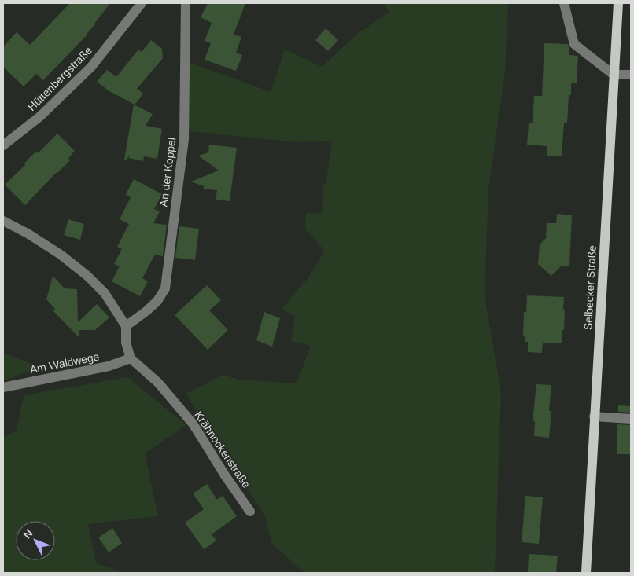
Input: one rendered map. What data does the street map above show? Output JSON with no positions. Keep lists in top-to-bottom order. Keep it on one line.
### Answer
{"streets":{"main road":["Selbecker Straße"],"street":["Hüttenbergstraße","An der Koppel","Am Waldwege","Krähnockenstraße"]},"crossings":[["Am Waldwege","Krähnockenstraße"]],"north":"top left"}
